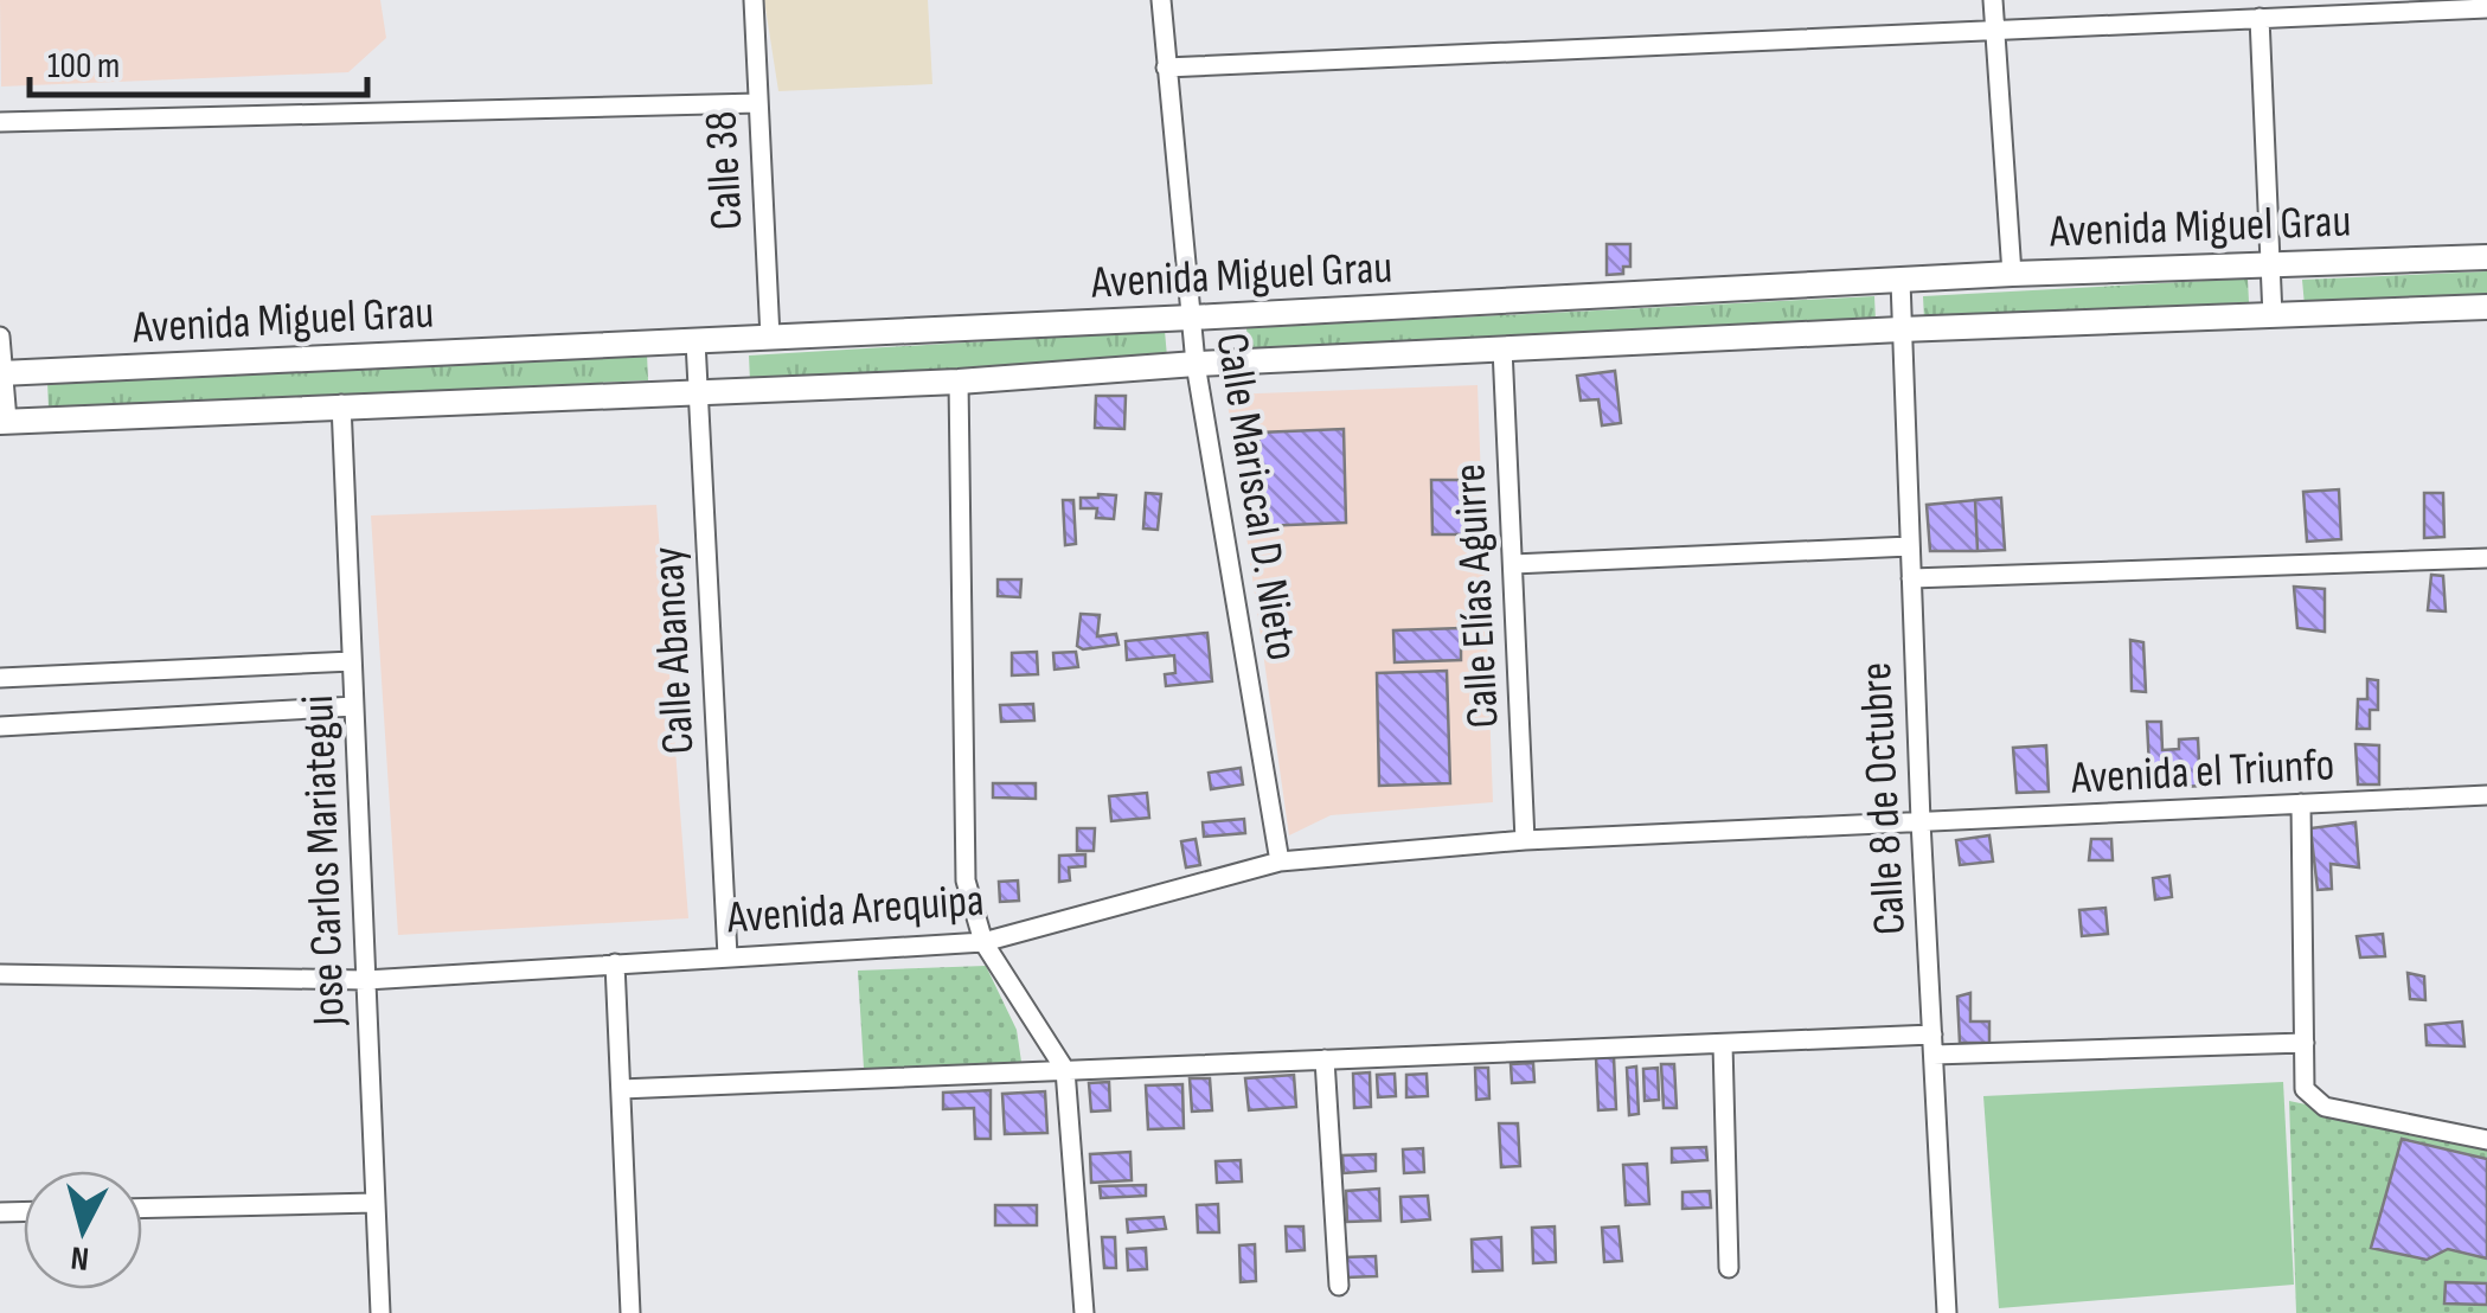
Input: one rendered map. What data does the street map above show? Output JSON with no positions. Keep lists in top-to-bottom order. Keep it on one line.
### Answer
{"streets":{"street":["Calle 38","Avenida Miguel Grau","Calle Mariscal D. Nieto","Calle Elías Aguirre","Calle Abancay","Avenida el Triunfo","Calle 8 de Octubre","Jose Carlos Mariategui","Avenida Arequipa"]},"crossings":[["Calle 38","Avenida Miguel Grau"],["Avenida Miguel Grau","Calle Mariscal D. Nieto"],["Avenida Miguel Grau","Calle Elías Aguirre"],["Avenida Miguel Grau","Calle Abancay"],["Avenida Miguel Grau","Calle 8 de Octubre"],["Avenida Miguel Grau","Jose Carlos Mariategui"],["Calle Mariscal D. Nieto","Avenida Arequipa"],["Calle Elías Aguirre","Avenida Arequipa"],["Calle Abancay","Avenida Arequipa"],["Avenida el Triunfo","Calle 8 de Octubre"],["Avenida el Triunfo","Avenida Arequipa"],["Calle 8 de Octubre","Avenida Arequipa"],["Jose Carlos Mariategui","Avenida Arequipa"]],"scale_bar":"100 m","north":"bottom"}
